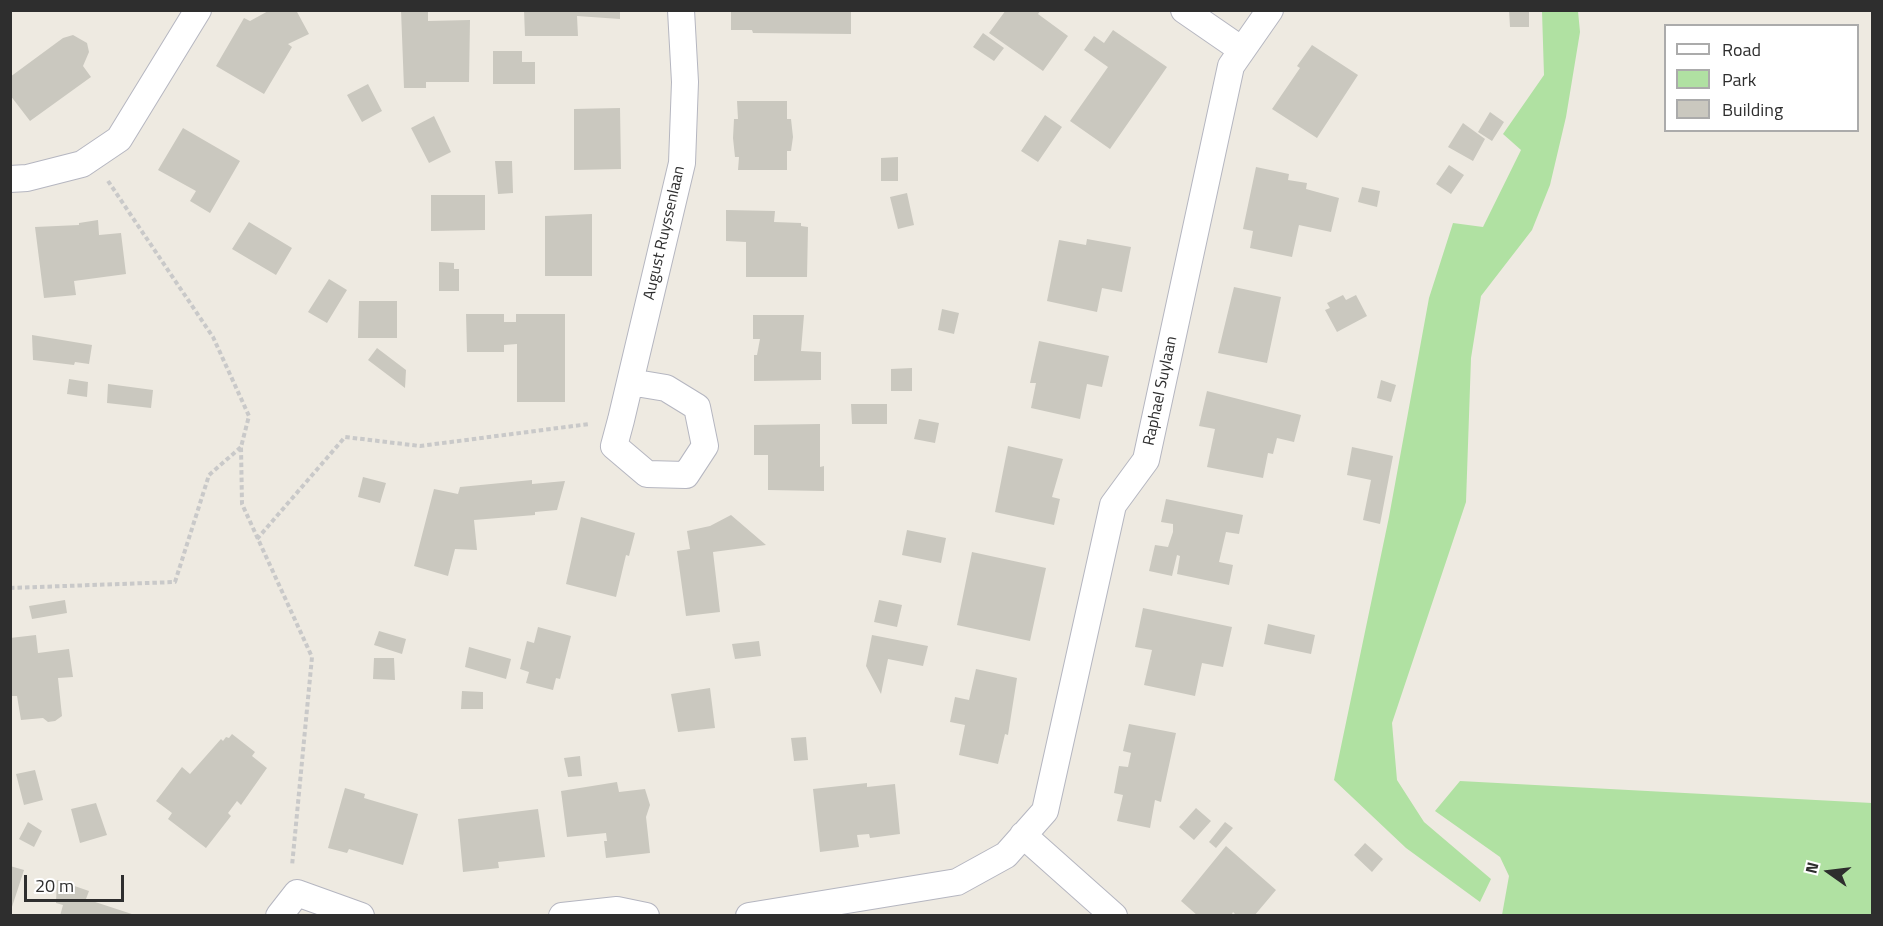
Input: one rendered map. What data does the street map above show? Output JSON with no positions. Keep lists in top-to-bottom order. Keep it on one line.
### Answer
{"streets":{"street":["August Ruyssenlaan","Raphael Suylaan"]},"legend":["Road","Park","Building"],"scale_bar":"20 m","north":"left"}
